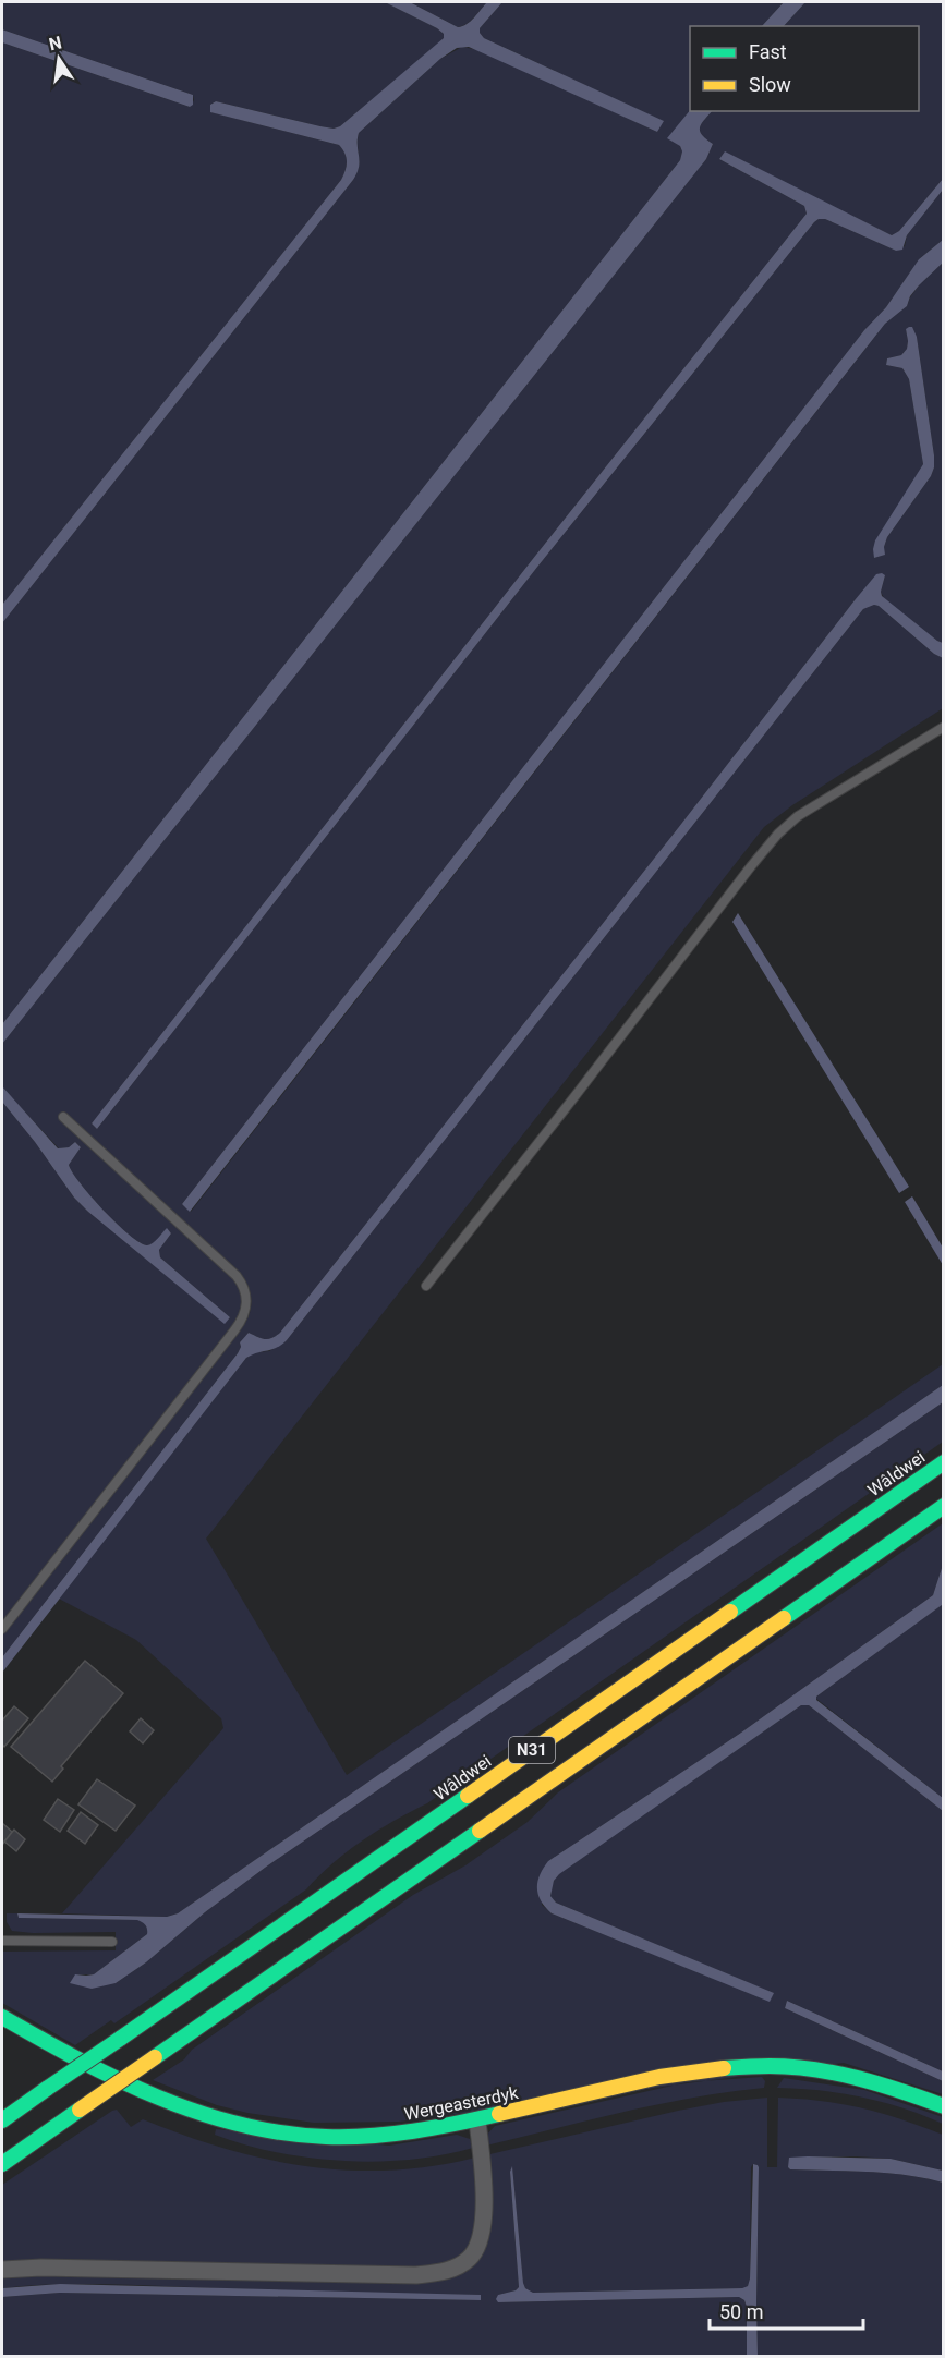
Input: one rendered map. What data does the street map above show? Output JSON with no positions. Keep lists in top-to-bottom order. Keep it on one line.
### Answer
{"streets":{"main road":["Wâldwei","N31","Wergeasterdyk"]},"legend":["Fast","Slow"],"scale_bar":"50 m","north":"top"}
